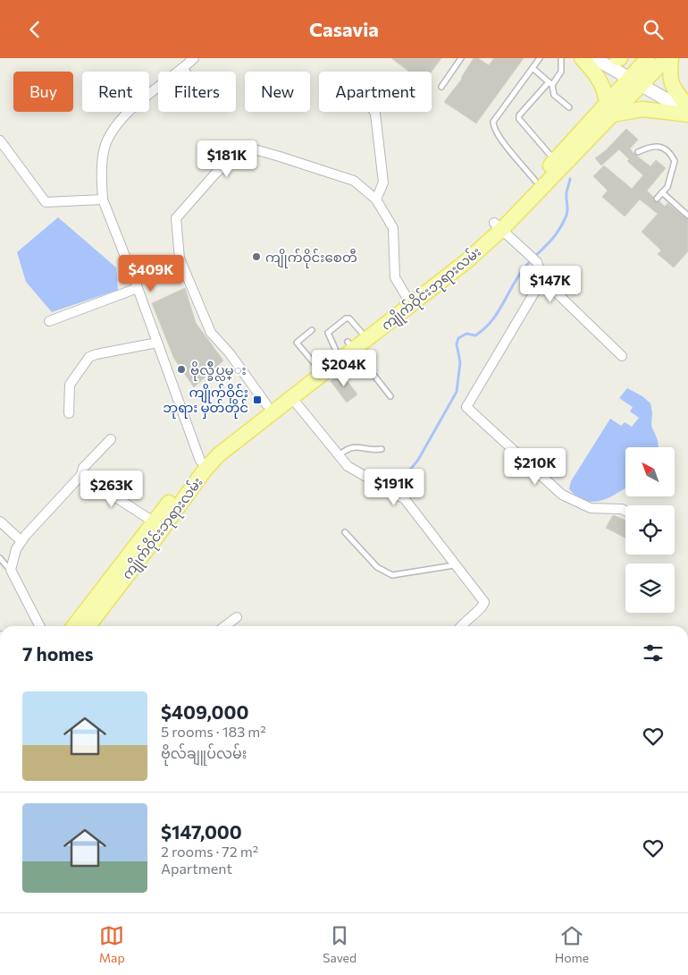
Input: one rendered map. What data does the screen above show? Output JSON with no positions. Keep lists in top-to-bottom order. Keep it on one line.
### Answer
{"streets":{"main road":["ကျိုက်ဝိုင်းဘုရားလမ်း"]},"places":{"other":["ကျိုက်ဝိုင်းစေတီ","ဗိုလ္ခ်ဳပ္လမ္း"],"transit":["ကျိုက်ဝိုင်း ဘုရား မှတ်တိုင်"]},"north":"top left","page":{"header":"Casavia","chip":["Buy","Rent","Filters","New","Apartment"],"price":["$181K","$409K","$147K","$204K","$210K","$191K","$263K"],"heading":"7 homes","list":[{"name":"$409,000","note":"5 rooms · 183 m² · ဗိုလ်ချူပ်လမ်း"},{"name":"$147,000","note":"2 rooms · 72 m² · Apartment"}],"tabs":["Map","Saved","Home"]}}
